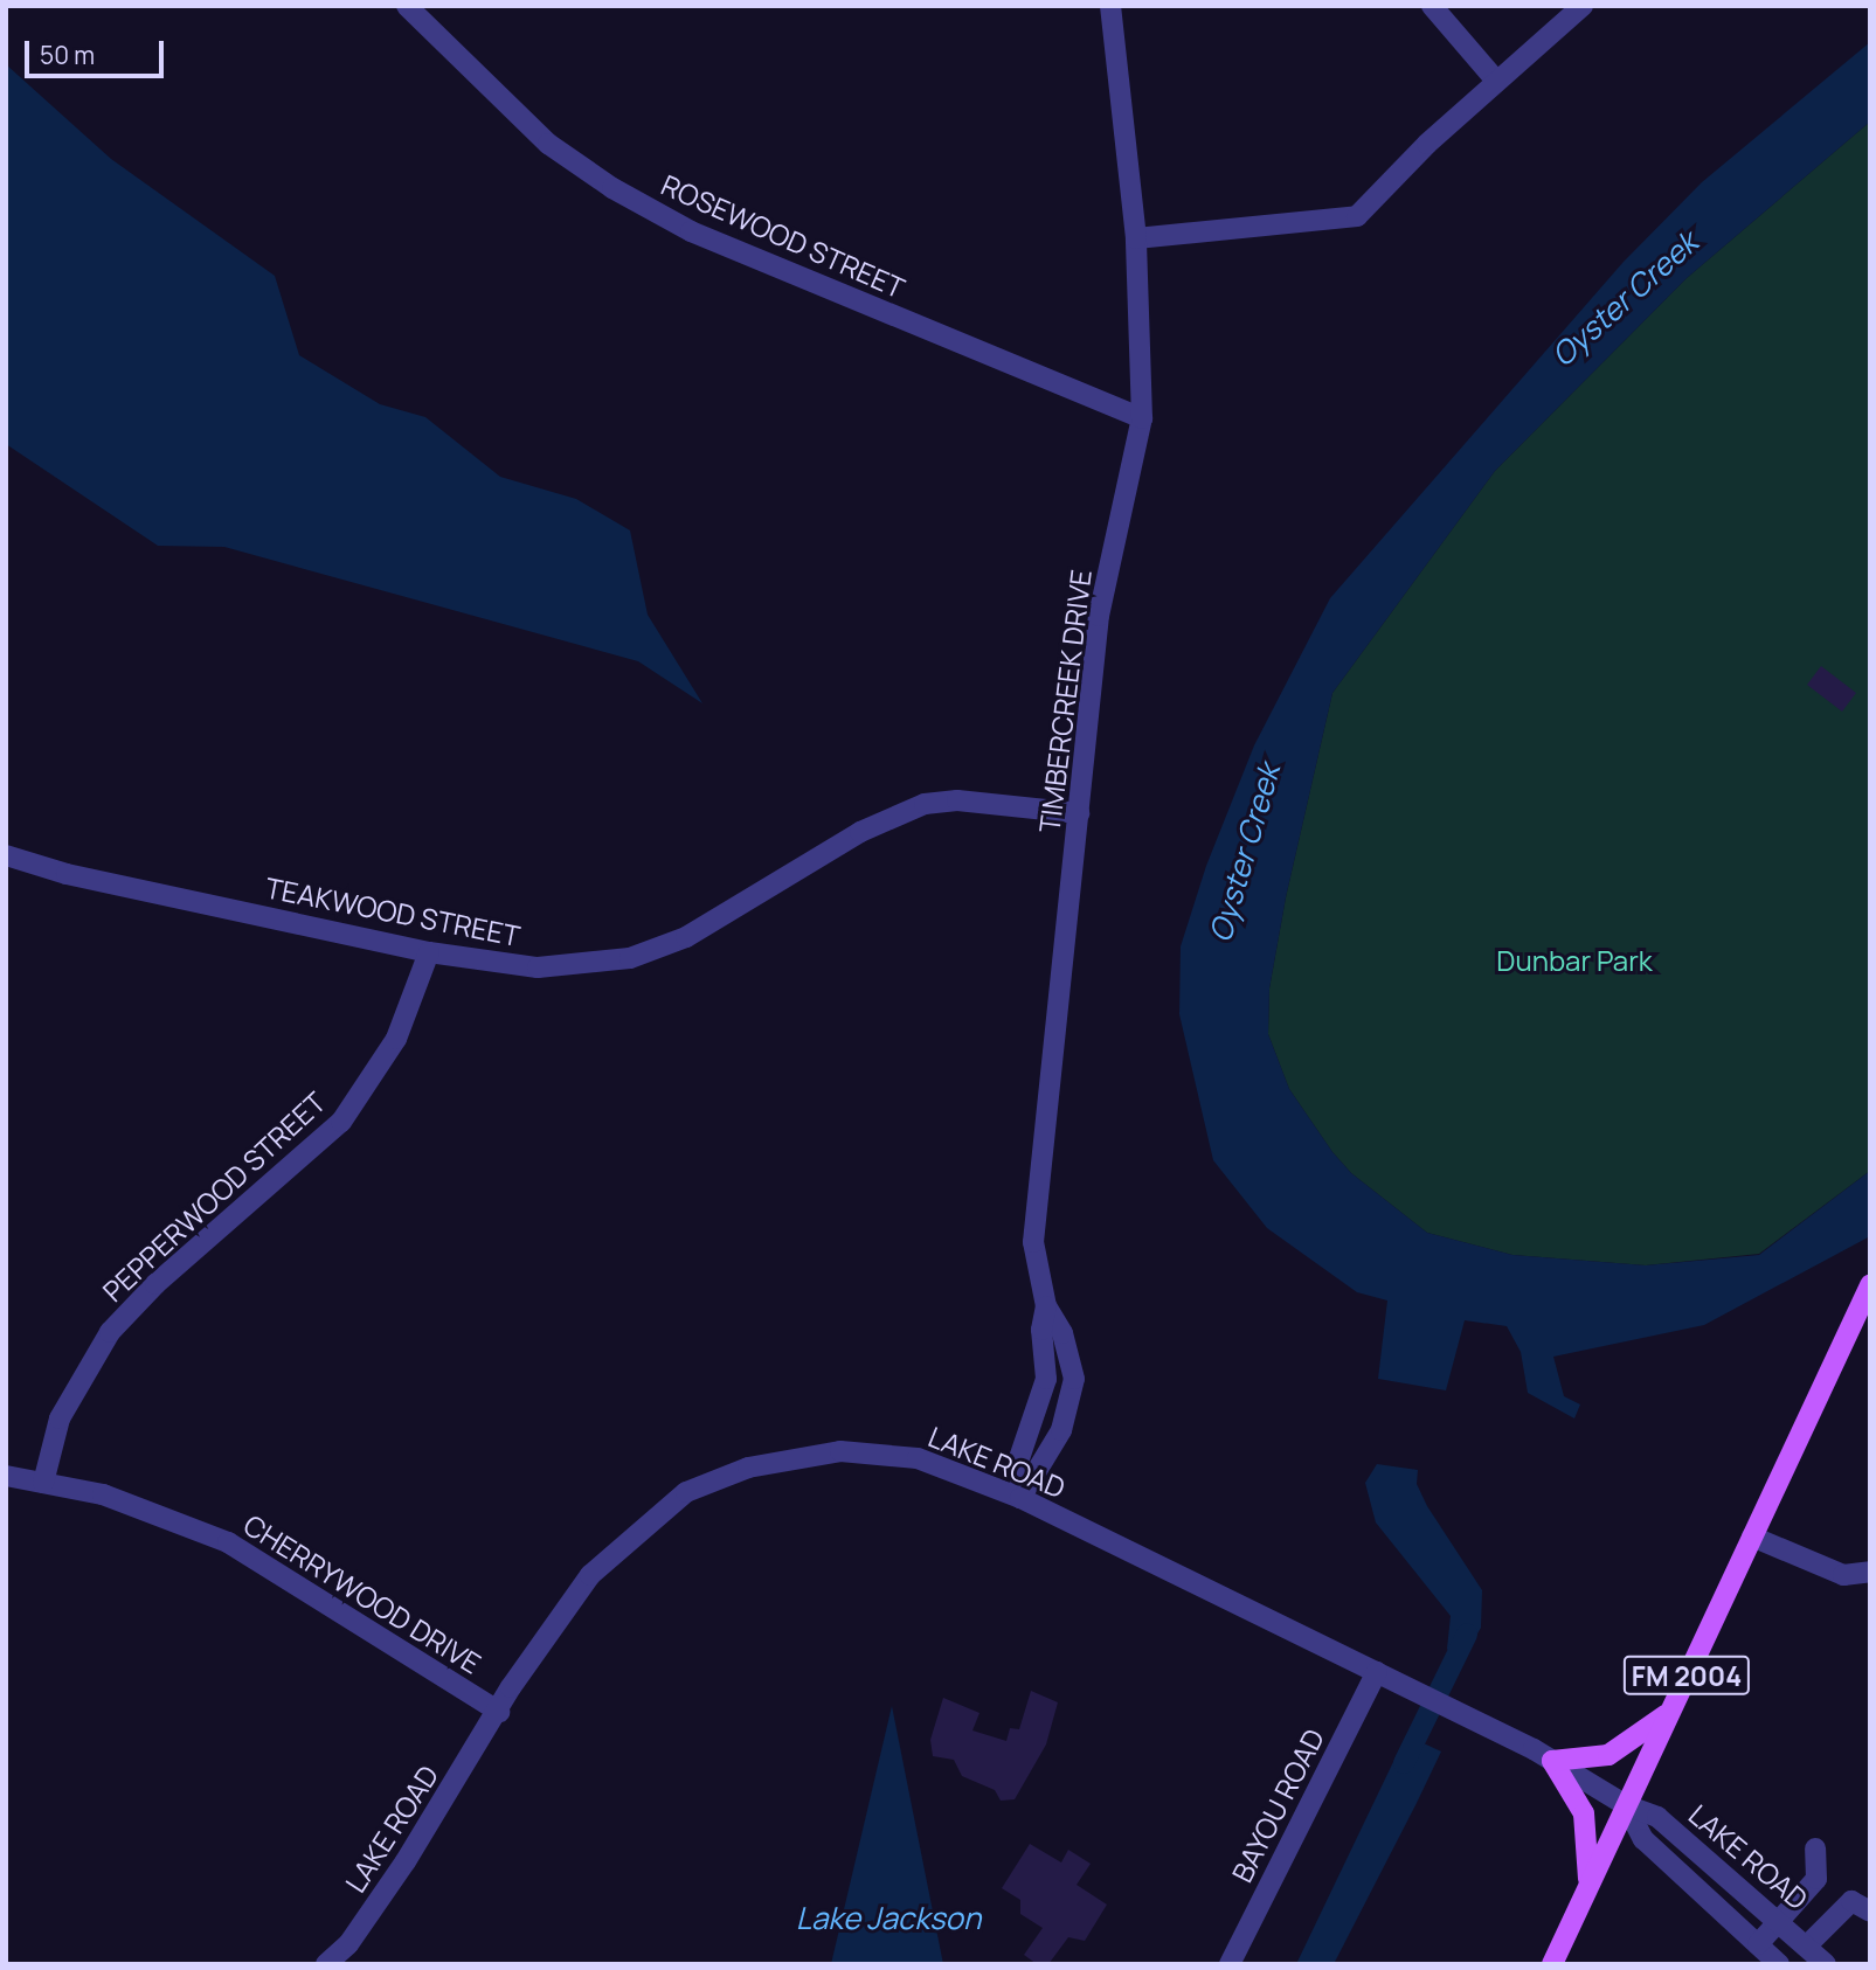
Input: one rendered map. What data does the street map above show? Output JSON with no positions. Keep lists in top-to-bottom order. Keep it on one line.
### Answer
{"streets":{"main road":["FM 2004"],"street":["ROSEWOOD STREET","TIMBERCREEK DRIVE","TEAKWOOD STREET","PEPPERWOOD STREET","LAKE ROAD","CHERRYWOOD DRIVE","BAYOU ROAD"]},"crossings":[["ROSEWOOD STREET","TIMBERCREEK DRIVE"],["TIMBERCREEK DRIVE","TEAKWOOD STREET"],["TIMBERCREEK DRIVE","LAKE ROAD"],["TEAKWOOD STREET","PEPPERWOOD STREET"],["PEPPERWOOD STREET","CHERRYWOOD DRIVE"],["LAKE ROAD","CHERRYWOOD DRIVE"],["LAKE ROAD","FM 2004"],["LAKE ROAD","BAYOU ROAD"]],"water":["Oyster Creek","Lake Jackson"],"parks":["Dunbar Park"],"scale_bar":"50 m"}
